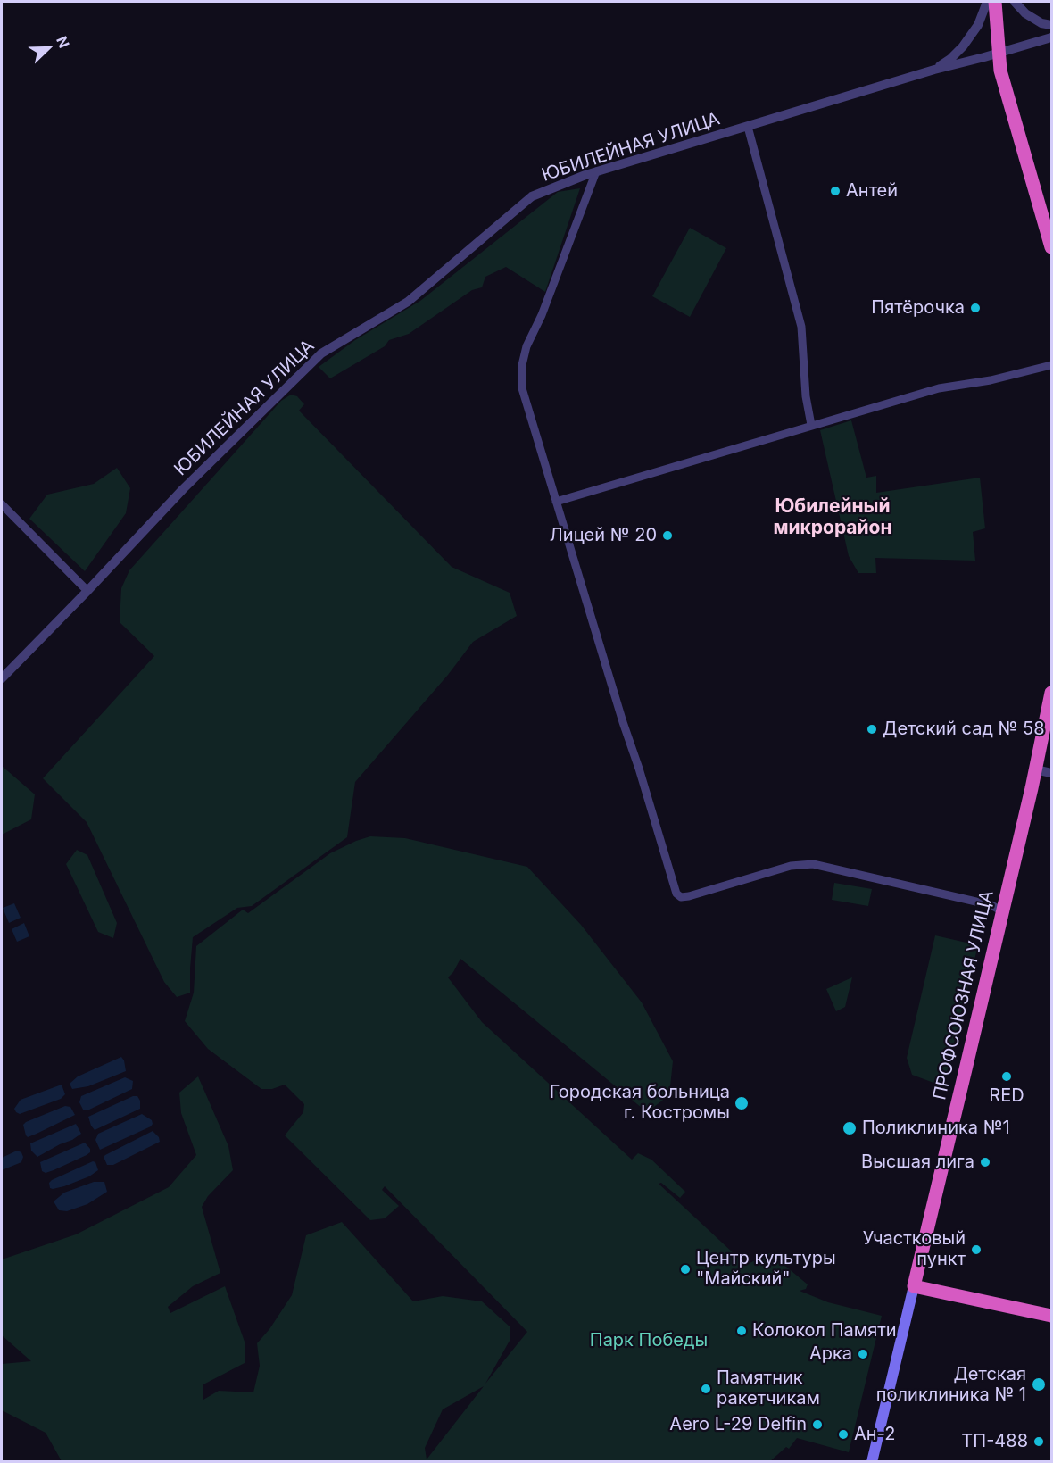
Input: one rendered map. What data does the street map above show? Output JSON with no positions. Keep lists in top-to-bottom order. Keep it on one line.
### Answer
{"streets":{"highway":["ПРОФСОЮЗНАЯ УЛИЦА"],"street":["ЮБИЛЕЙНАЯ УЛИЦА"]},"districts":["Юбилейный микрорайон"],"parks":["Парк Победы"],"places":["Антей","Пятёрочка","Лицей № 20","Детский сад № 58","RED","Городская больница г. Костромы","Поликлиника №1","Высшая лига","Участковый пункт","Центр культуры \"Майский\"","Колокол Памяти","Арка","Детская поликлиника № 1","Памятник ракетчикам","Aero L-29 Delfin","Ан-2","ТП-488"],"north":"top right"}
